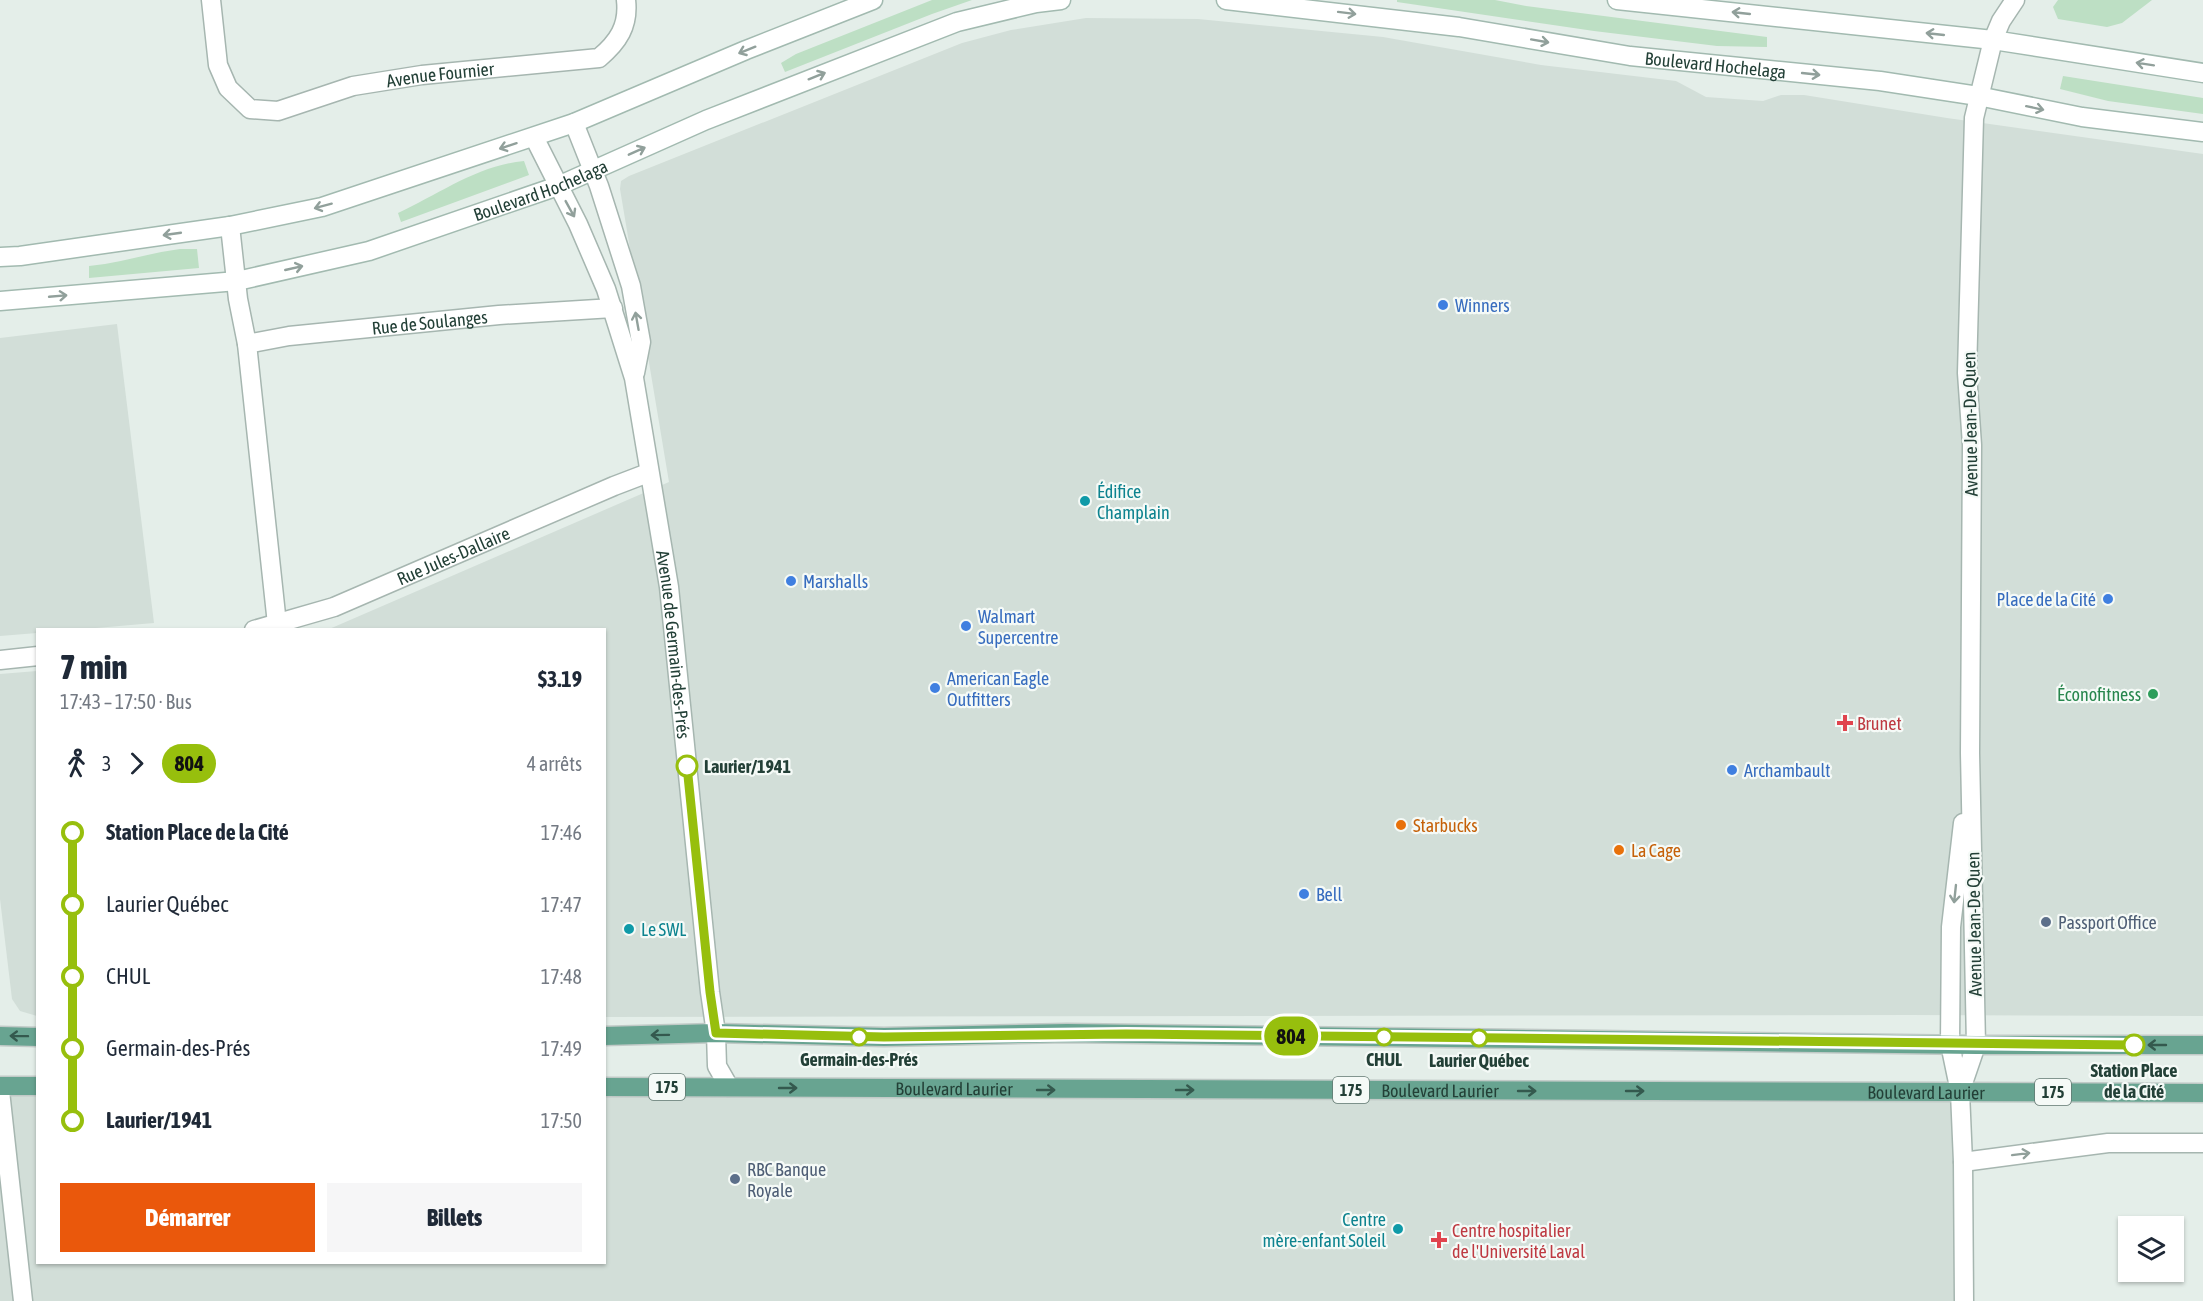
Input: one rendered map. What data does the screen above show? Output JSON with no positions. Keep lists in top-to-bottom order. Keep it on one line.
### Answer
{"streets":{"main road":["175","Boulevard Laurier"],"street":["Boulevard Hochelaga","Avenue Fournier","Rue de Soulanges","Avenue Jean-De Quen","Rue Jules-Dallaire","Avenue de Germain-des-Prés"]},"crossings":[["Boulevard Hochelaga","Avenue Jean-De Quen"],["Boulevard Hochelaga","Avenue de Germain-des-Prés"],["Rue de Soulanges","Avenue de Germain-des-Prés"],["Avenue Jean-De Quen","Boulevard Laurier"],["Rue Jules-Dallaire","Avenue de Germain-des-Prés"],["Avenue de Germain-des-Prés","Boulevard Laurier"]],"places":{"other":["Winners","Édifice Champlain","Marshalls","Place de la Cité","Walmart Supercentre","American Eagle Outfitters","Éconofitness","Laurier/1941","Archambault","Starbucks","La Cage","Bell","Passport Office","Le SWL","Germain-des-Prés","CHUL","Laurier Québec","Station Place de la Cité","RBC Banque Royale","Centre mère-enfant Soleil"],"health":["Brunet","Centre hospitalier de l'Université Laval"]},"lines":["bus line 804"],"page":{"on_map":"804","heading":["7 min","17:43 – 17:50 · Bus","$3.19"],"legs":["3","804","4 arrêts"],"list":[{"name":"Station Place de la Cité","value":"17:46"},{"name":"Laurier Québec","value":"17:47"},{"name":"CHUL","value":"17:48"},{"name":"Germain-des-Prés","value":"17:49"},{"name":"Laurier/1941","value":"17:50"}],"buttons":["Démarrer","Billets"]}}
